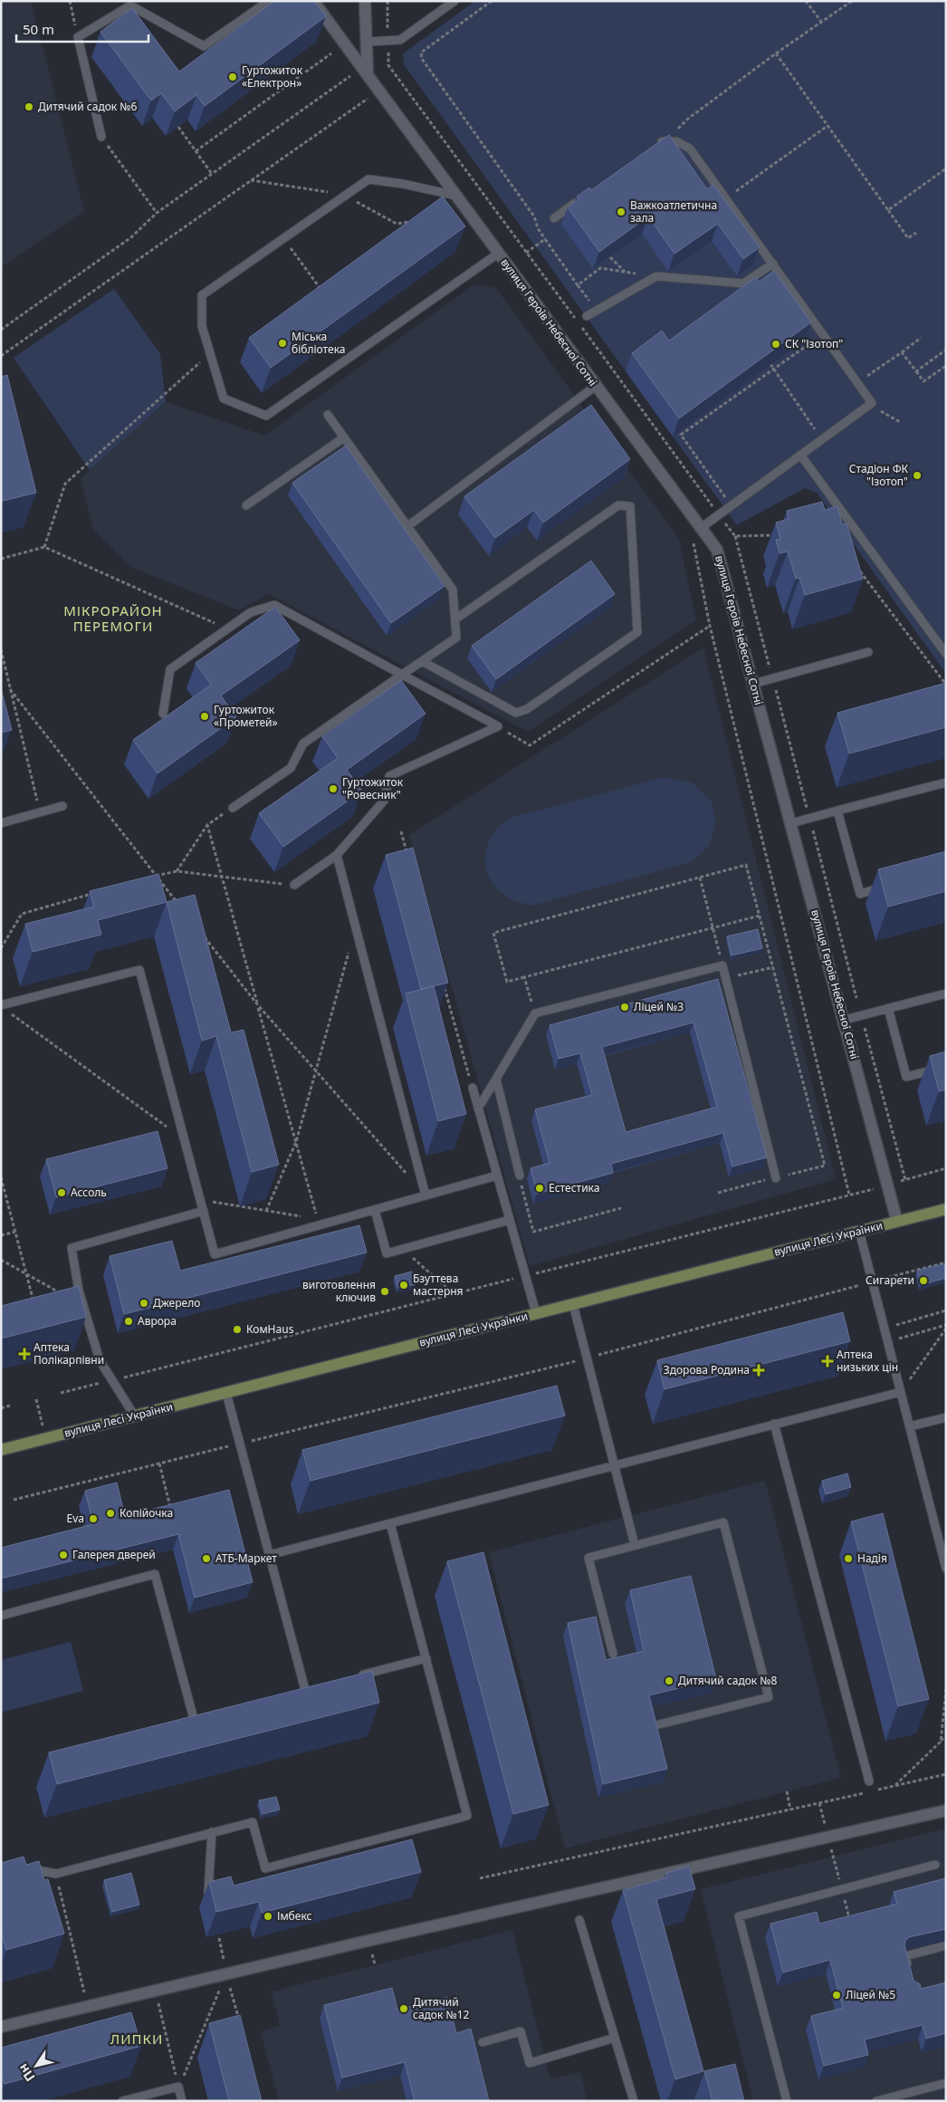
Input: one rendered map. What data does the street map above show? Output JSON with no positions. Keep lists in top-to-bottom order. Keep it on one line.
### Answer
{"streets":{"main road":["вулиця Лесі Українки"],"street":["вулиця Героїв Небесної Сотні"]},"crossings":[["вулиця Героїв Небесної Сотні","вулиця Лесі Українки"]],"districts":["МІКРОРАЙОН ПЕРЕМОГИ","ЛИПКИ"],"places":{"other":["Гуртожиток «Електрон»","Дитячий садок №6","Важкоатлетична зала","Міська бібліотека","СК \"Ізотоп\"","Стадіон ФК \"Ізотоп\"","Гуртожиток «Прометей»","Гуртожиток \"Ровесник\"","Ліцей №3","Естестика","Ассоль","Сигарети","Бзуттева мастерня","виготовлення ключив","Джерело","Аврора","КомHaus","Копійочка","Eva","Галерея дверей","АТБ-Маркет","Надія","Дитячий садок №8","Імбекс","Ліцей №5","Дитячий садок №12"],"health":["Аптека Полікарпівни","Аптека низьких цін","Здорова Родина"]},"scale_bar":"50 m","north":"bottom left"}
